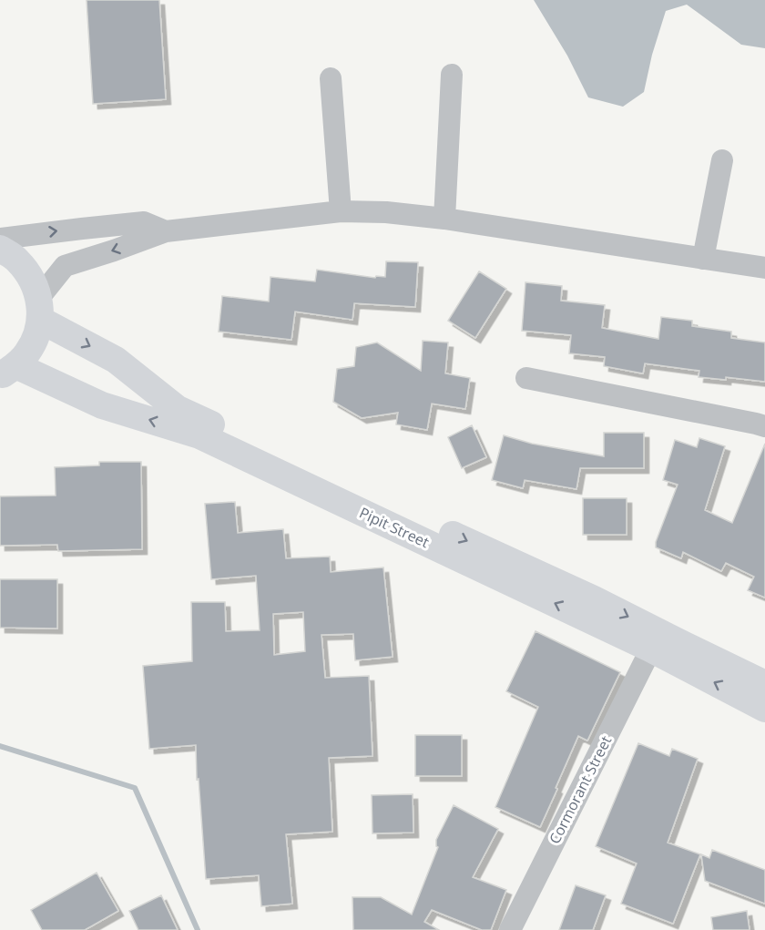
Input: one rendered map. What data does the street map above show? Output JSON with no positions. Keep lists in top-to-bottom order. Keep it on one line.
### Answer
{"streets":{"main road":["Pipit Street"],"street":["Cormorant Street"]},"crossings":[["Pipit Street","Cormorant Street"]]}
